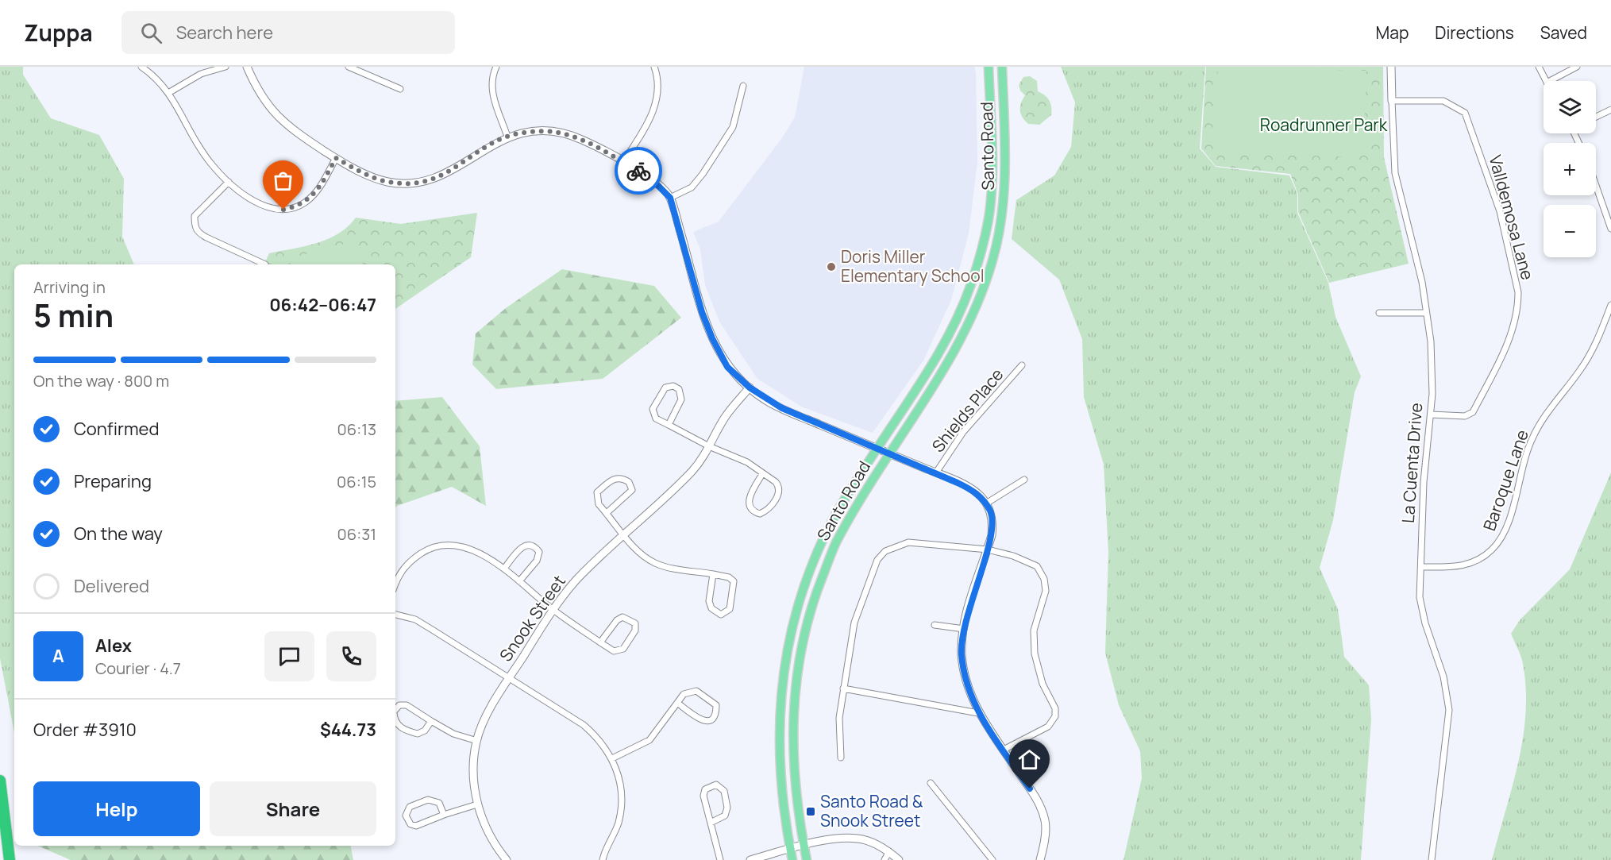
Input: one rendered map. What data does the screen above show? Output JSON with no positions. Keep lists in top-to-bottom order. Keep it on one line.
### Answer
{"streets":{"main road":["Santo Road"],"street":["Valldemosa Lane","Shields Place","La Cuenta Drive","Baroque Lane","Snook Street"]},"crossings":[["Valldemosa Lane","La Cuenta Drive"],["La Cuenta Drive","Baroque Lane"]],"parks":["Roadrunner Park"],"places":{"other":["Doris Miller Elementary School"],"transit":["Santo Road & Snook Street"]},"page":{"header":"Zuppa","search":"Search here","nav":["Map","Directions","Saved"],"map_buttons":["+","−"],"heading":["5 min","Arriving in","06:42–06:47"],"panel":["Alex","Courier · 4.7","Order #3910","$44.73"],"bar":"On the way · 800 m","list":[["Confirmed","06:13"],["Preparing","06:15"],["On the way","06:31"],"Delivered"],"round":"A","buttons":["Help","Share"]}}
